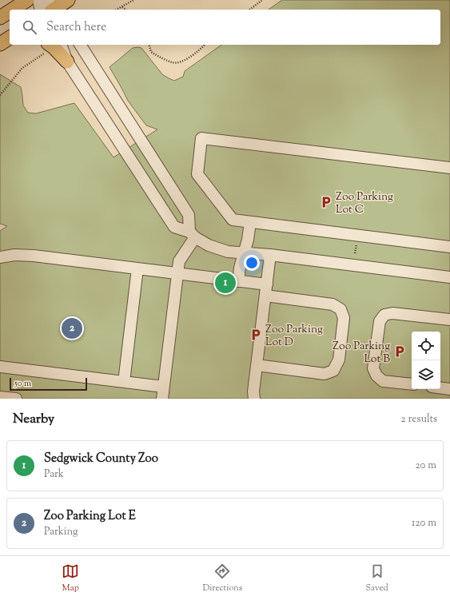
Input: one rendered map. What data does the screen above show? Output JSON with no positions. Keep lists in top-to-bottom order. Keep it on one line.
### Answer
{"places":{"parking":["Zoo Parking Lot C","Zoo Parking Lot D","Zoo Parking Lot B"]},"scale_bar":"50 m","page":{"search":"Search here","pins":["1","2"],"scale":"50 m","heading":["Nearby","2 results"],"list":[{"mark":"1","name":"Sedgwick County Zoo","note":"Park","value":"20 m"},{"mark":"2","name":"Zoo Parking Lot E","note":"Parking","value":"120 m"}],"nav":["Map","Directions","Saved"]}}
